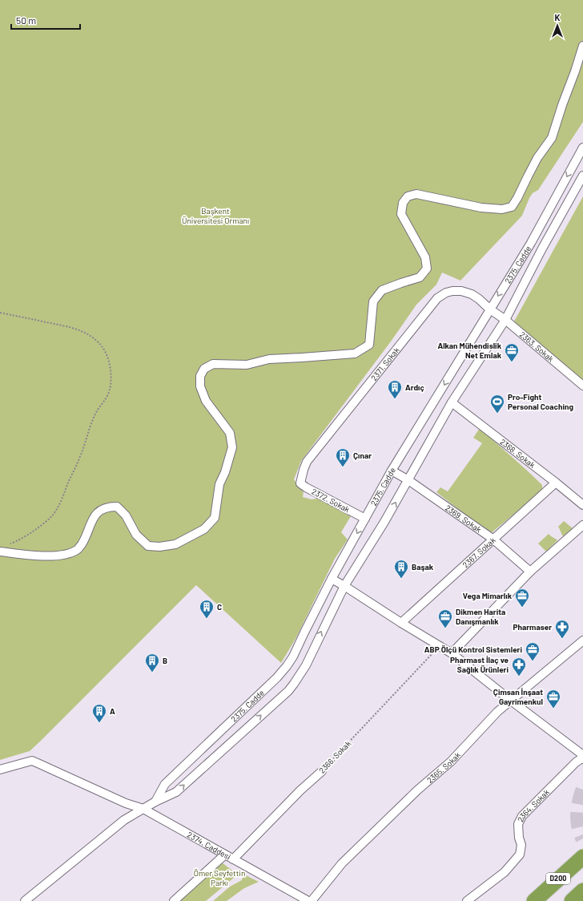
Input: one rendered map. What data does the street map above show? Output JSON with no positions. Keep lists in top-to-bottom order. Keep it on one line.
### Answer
{"streets":{"highway":["D200"],"street":["2375. Cadde","2363. Sokak","2371. Sokak","2368. Sokak","2372. Sokak","2369. Sokak","2367. Sokak","2366. Sokak","2365. Sokak","2364. Sokak","2374. Caddesi"]},"crossings":[["2375. Cadde","2363. Sokak"],["2375. Cadde","2371. Sokak"],["2375. Cadde","2368. Sokak"],["2375. Cadde","2372. Sokak"],["2375. Cadde","2369. Sokak"],["2375. Cadde","2374. Caddesi"],["2363. Sokak","2371. Sokak"],["2371. Sokak","2372. Sokak"],["2368. Sokak","2367. Sokak"],["2369. Sokak","2367. Sokak"],["2366. Sokak","2374. Caddesi"]],"parks":["Başkent Üniversitesi Ormanı","Ömer Seyfettin Parkı"],"places":{"office":["Alkan Mühendislik Net Emlak","Vega Mimarlık","Dikmen Harita Danışmanlık","ABP Ölçü Kontrol Sistemleri","Çimsan İnşaat Gayrimenkul"],"building":["Ardıç","Çınar","Başak","C","B","A"],"sports":["Pro-Fight Personal Coaching"],"pharmacy":["Pharmaser","Pharmast İlaç ve Sağlık Ürünleri"]},"scale_bar":"50 m","north":"top"}
